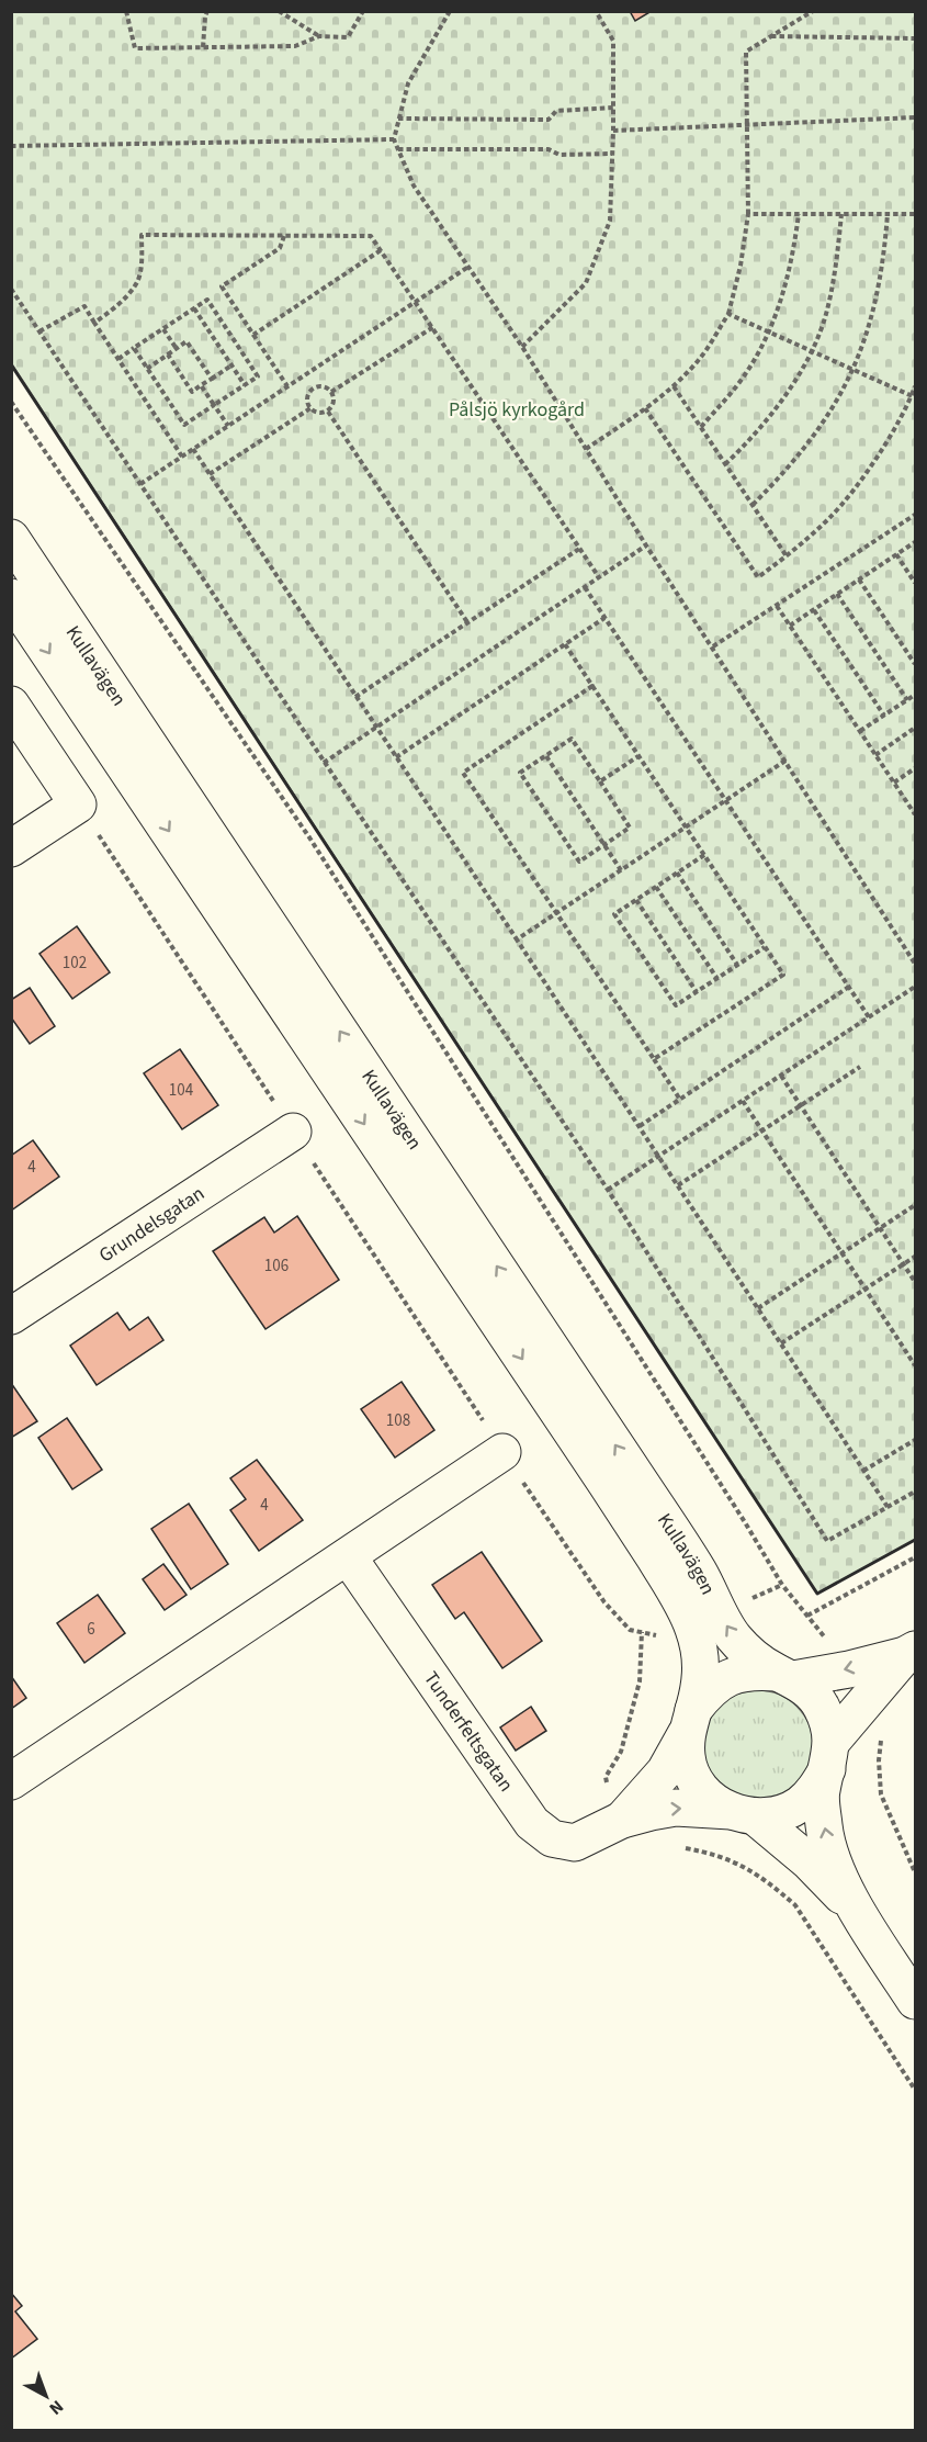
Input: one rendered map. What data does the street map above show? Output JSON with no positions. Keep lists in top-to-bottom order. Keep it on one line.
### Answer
{"streets":{"street":["Kullavägen","Grundelsgatan","Tunderfeltsgatan"]},"parks":["Pålsjö kyrkogård"],"house_numbers":["102","104","4","106","108","4","6"],"north":"bottom right"}
